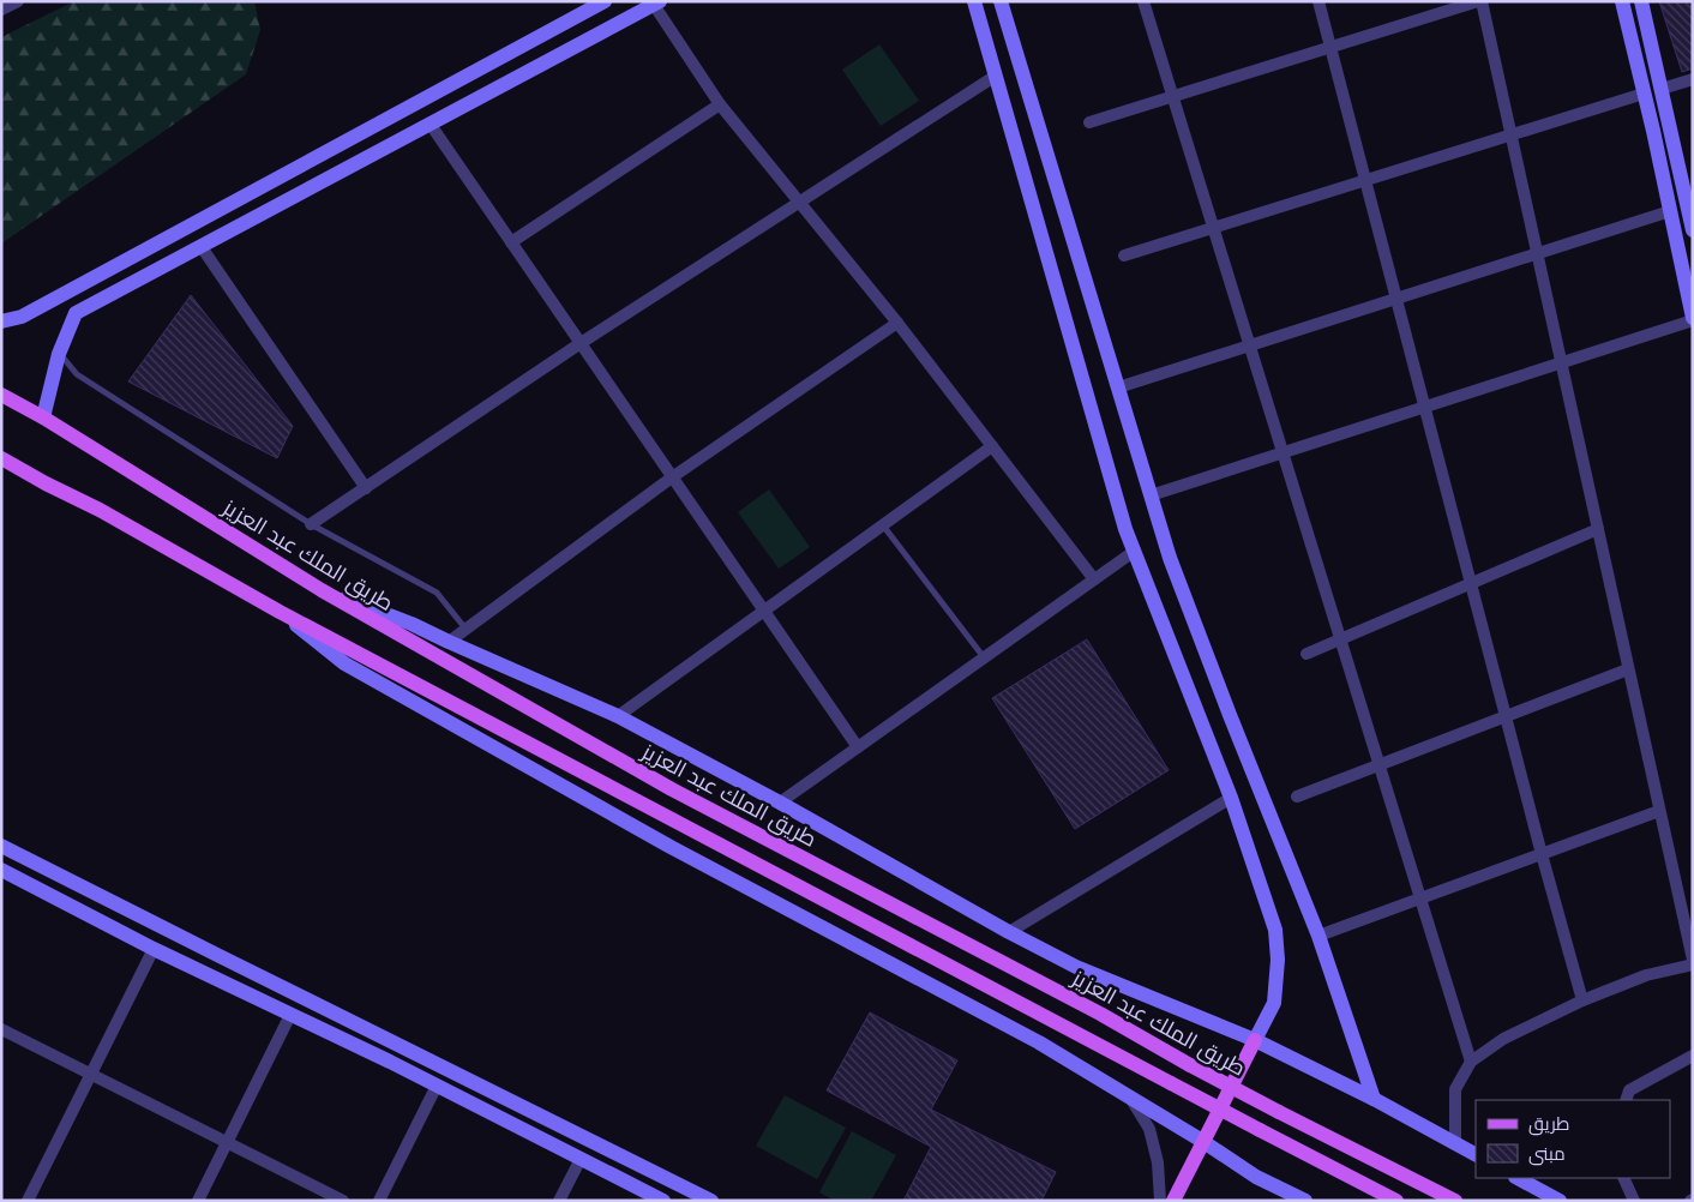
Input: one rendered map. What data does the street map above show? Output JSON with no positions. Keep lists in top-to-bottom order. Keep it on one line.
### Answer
{"streets":{"main road":["طريق الملك عبد العزيز"]},"legend":["طريق","مبنى"]}
